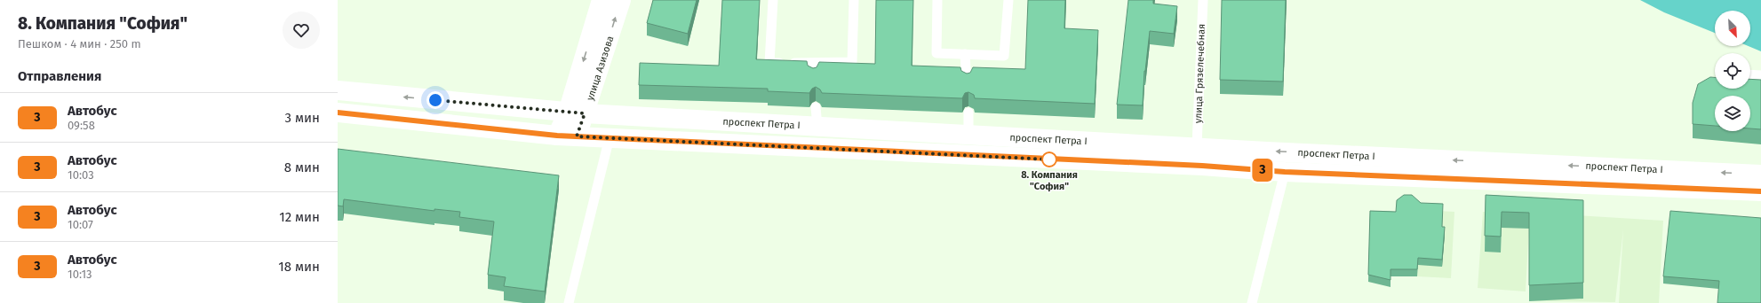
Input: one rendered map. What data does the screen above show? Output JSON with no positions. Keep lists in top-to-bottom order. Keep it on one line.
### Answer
{"streets":{"main road":["улица Азизова","проспект Петра I"],"lane":["улица Грязелечебная"]},"crossings":[["улица Азизова","проспект Петра I"],["улица Грязелечебная","проспект Петра I"]],"places":["8. Компания \"София\""],"lines":["bus line 3"],"north":"bottom right","page":{"heading":[["8. Компания \"София\"","Пешком · 4 мин · 250 m"],"Отправления"],"on_map":"3","list":[{"mark":"3","name":"Автобус","note":"09:58","value":"3 мин"},{"mark":"3","name":"Автобус","note":"10:03","value":"8 мин"},{"mark":"3","name":"Автобус","note":"10:07","value":"12 мин"},{"mark":"3","name":"Автобус","note":"10:13","value":"18 мин"}]}}
